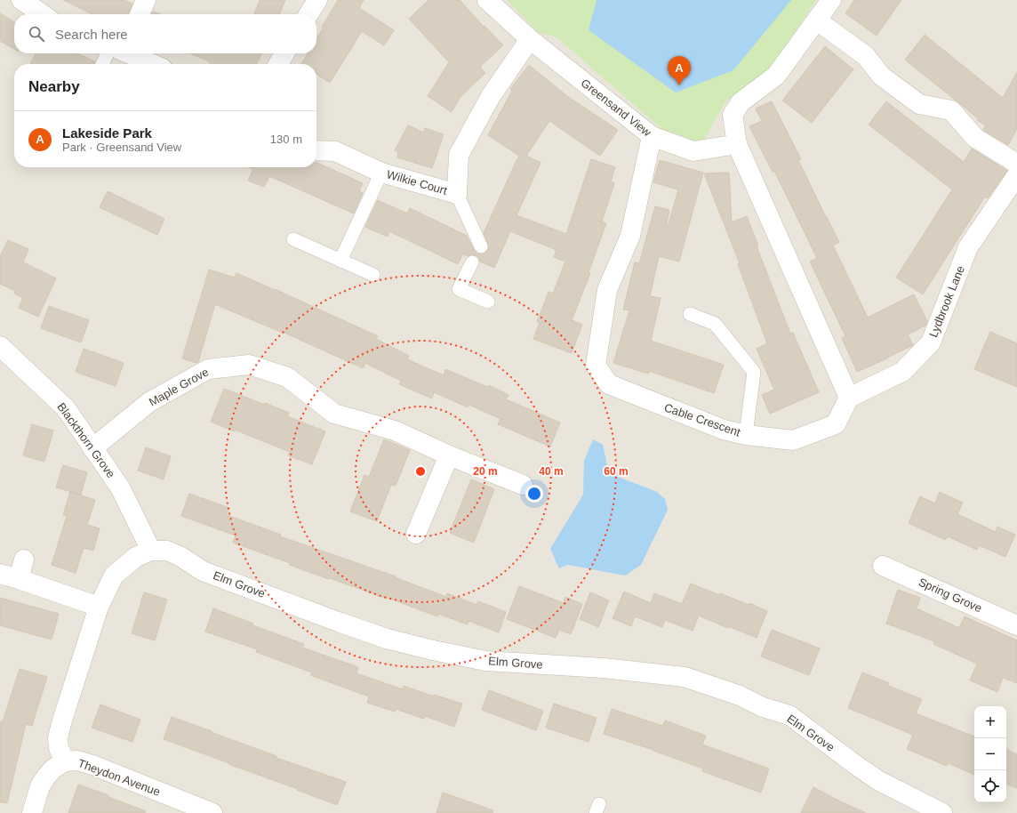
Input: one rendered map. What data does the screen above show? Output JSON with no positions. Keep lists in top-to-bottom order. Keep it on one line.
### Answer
{"streets":{"street":["Greensand View","Wilkie Court","Lydbrook Lane","Maple Grove","Cable Crescent","Blackthorn Grove","Elm Grove","Spring Grove","Theydon Avenue"]},"crossings":[["Greensand View","Wilkie Court"],["Greensand View","Cable Crescent"],["Lydbrook Lane","Cable Crescent"],["Maple Grove","Blackthorn Grove"],["Blackthorn Grove","Elm Grove"],["Elm Grove","Theydon Avenue"]],"page":{"search":"Search here","pins":"A","heading":"Nearby","list":[{"mark":"A","name":"Lakeside Park","note":"Park · Greensand View","value":"130 m"}],"map_buttons":["+","−"]},"rings":["20 m","40 m","60 m"]}
